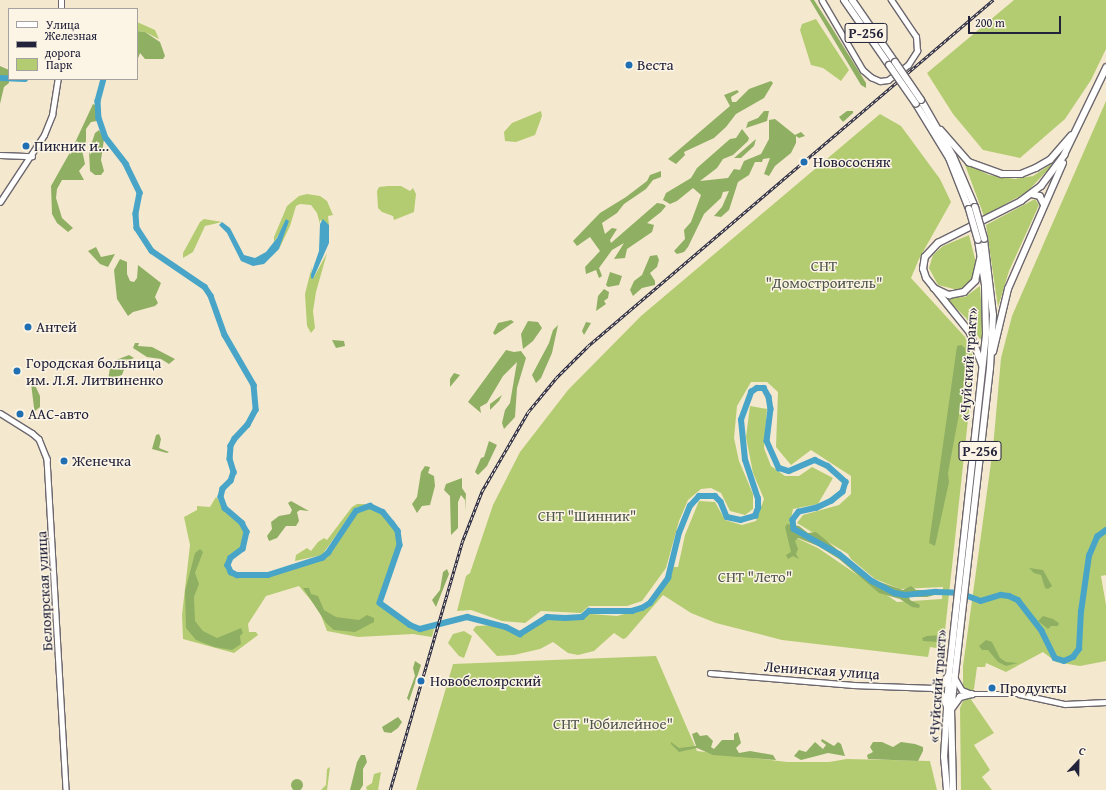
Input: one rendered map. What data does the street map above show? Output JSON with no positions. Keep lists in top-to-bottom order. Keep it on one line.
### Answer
{"streets":{"highway":["Р-256","«Чуйский тракт»"],"street":["Белоярская улица","Ленинская улица"]},"parks":["СНТ \"Домостроитель\"","СНТ \"Шинник\"","СНТ \"Лето\"","СНТ \"Юбилейное\""],"places":["Веста","Пикник и...","Новососняк","Антей","Городская больница им. Л.Я. Литвиненко","ААС-авто","Женечка","Новобелоярский","Продукты"],"legend":["Улица","Железная дорога","Парк"],"scale_bar":"200 m","north":"top"}
